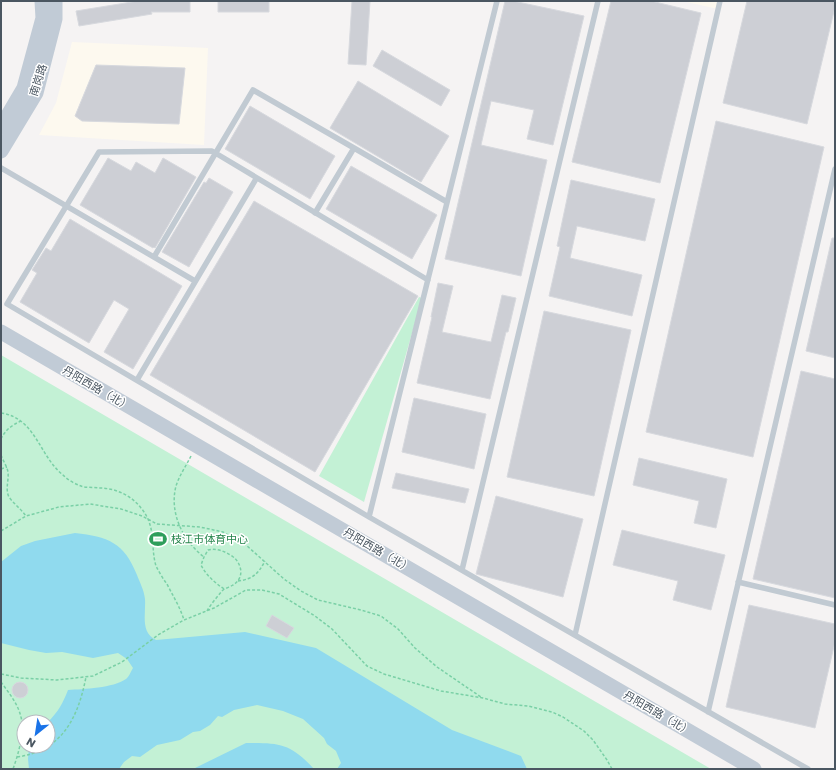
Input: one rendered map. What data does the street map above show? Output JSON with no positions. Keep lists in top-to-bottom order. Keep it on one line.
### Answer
{"streets":{"street":["南岗路","丹阳西路（北）"]},"places":{"sports":["枝江市体育中心"]},"north":"bottom left"}
